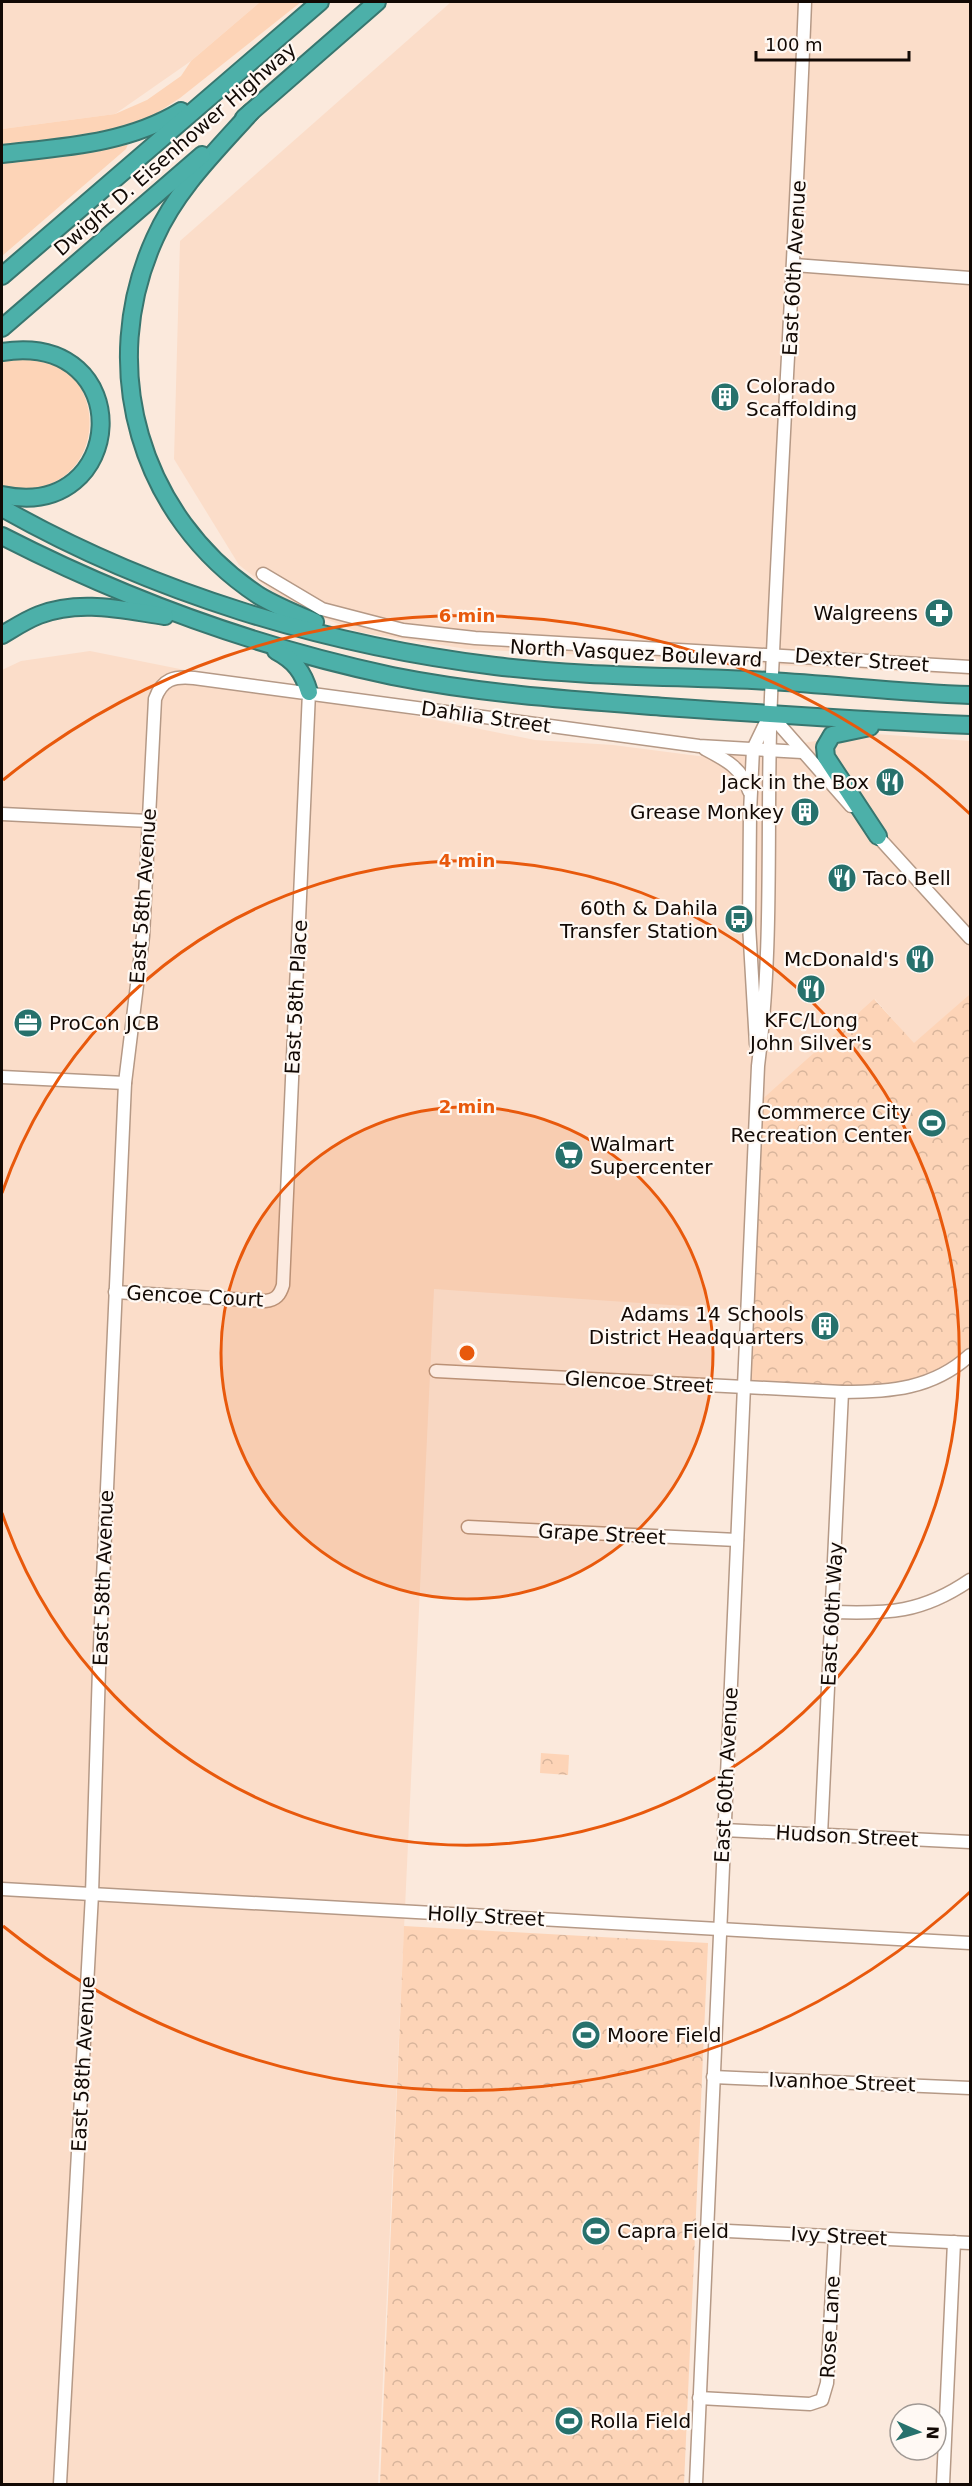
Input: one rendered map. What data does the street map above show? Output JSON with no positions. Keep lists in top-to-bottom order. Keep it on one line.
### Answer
{"streets":{"highway":["Dwight D. Eisenhower Highway","North Vasquez Boulevard"],"street":["East 60th Avenue","Dexter Street","Dahlia Street","East 58th Avenue","East 58th Place","Gencoe Court","Glencoe Street","Grape Street","East 60th Way","Hudson Street","Holly Street","Ivanhoe Street","Ivy Street","Rose Lane"]},"crossings":[["East 60th Avenue","North Vasquez Boulevard"],["East 60th Avenue","Dexter Street"],["East 60th Avenue","Dahlia Street"],["East 60th Avenue","Glencoe Street"],["East 60th Avenue","Grape Street"],["East 60th Avenue","Hudson Street"],["East 60th Avenue","Holly Street"],["East 60th Avenue","Ivanhoe Street"],["East 60th Avenue","Ivy Street"],["East 60th Avenue","Rose Lane"],["Dahlia Street","East 58th Avenue"],["Dahlia Street","East 58th Place"],["East 58th Avenue","Gencoe Court"],["East 58th Avenue","Holly Street"],["East 58th Place","Gencoe Court"],["Glencoe Street","East 60th Way"],["East 60th Way","Hudson Street"],["Ivy Street","Rose Lane"]],"places":{"building":["Colorado Scaffolding","Grease Monkey","Adams 14 Schools District Headquarters"],"pharmacy":["Walgreens"],"restaurant":["Jack in the Box","Taco Bell","McDonald's","KFC/Long John Silver's"],"bus stop":["60th & Dahila Transfer Station"],"office":["ProCon JCB"],"sports":["Commerce City Recreation Center","Moore Field","Capra Field","Rolla Field"],"supermarket":["Walmart Supercenter"]},"scale_bar":"100 m","north":"right","rings":["6 min","4 min","2 min"]}
